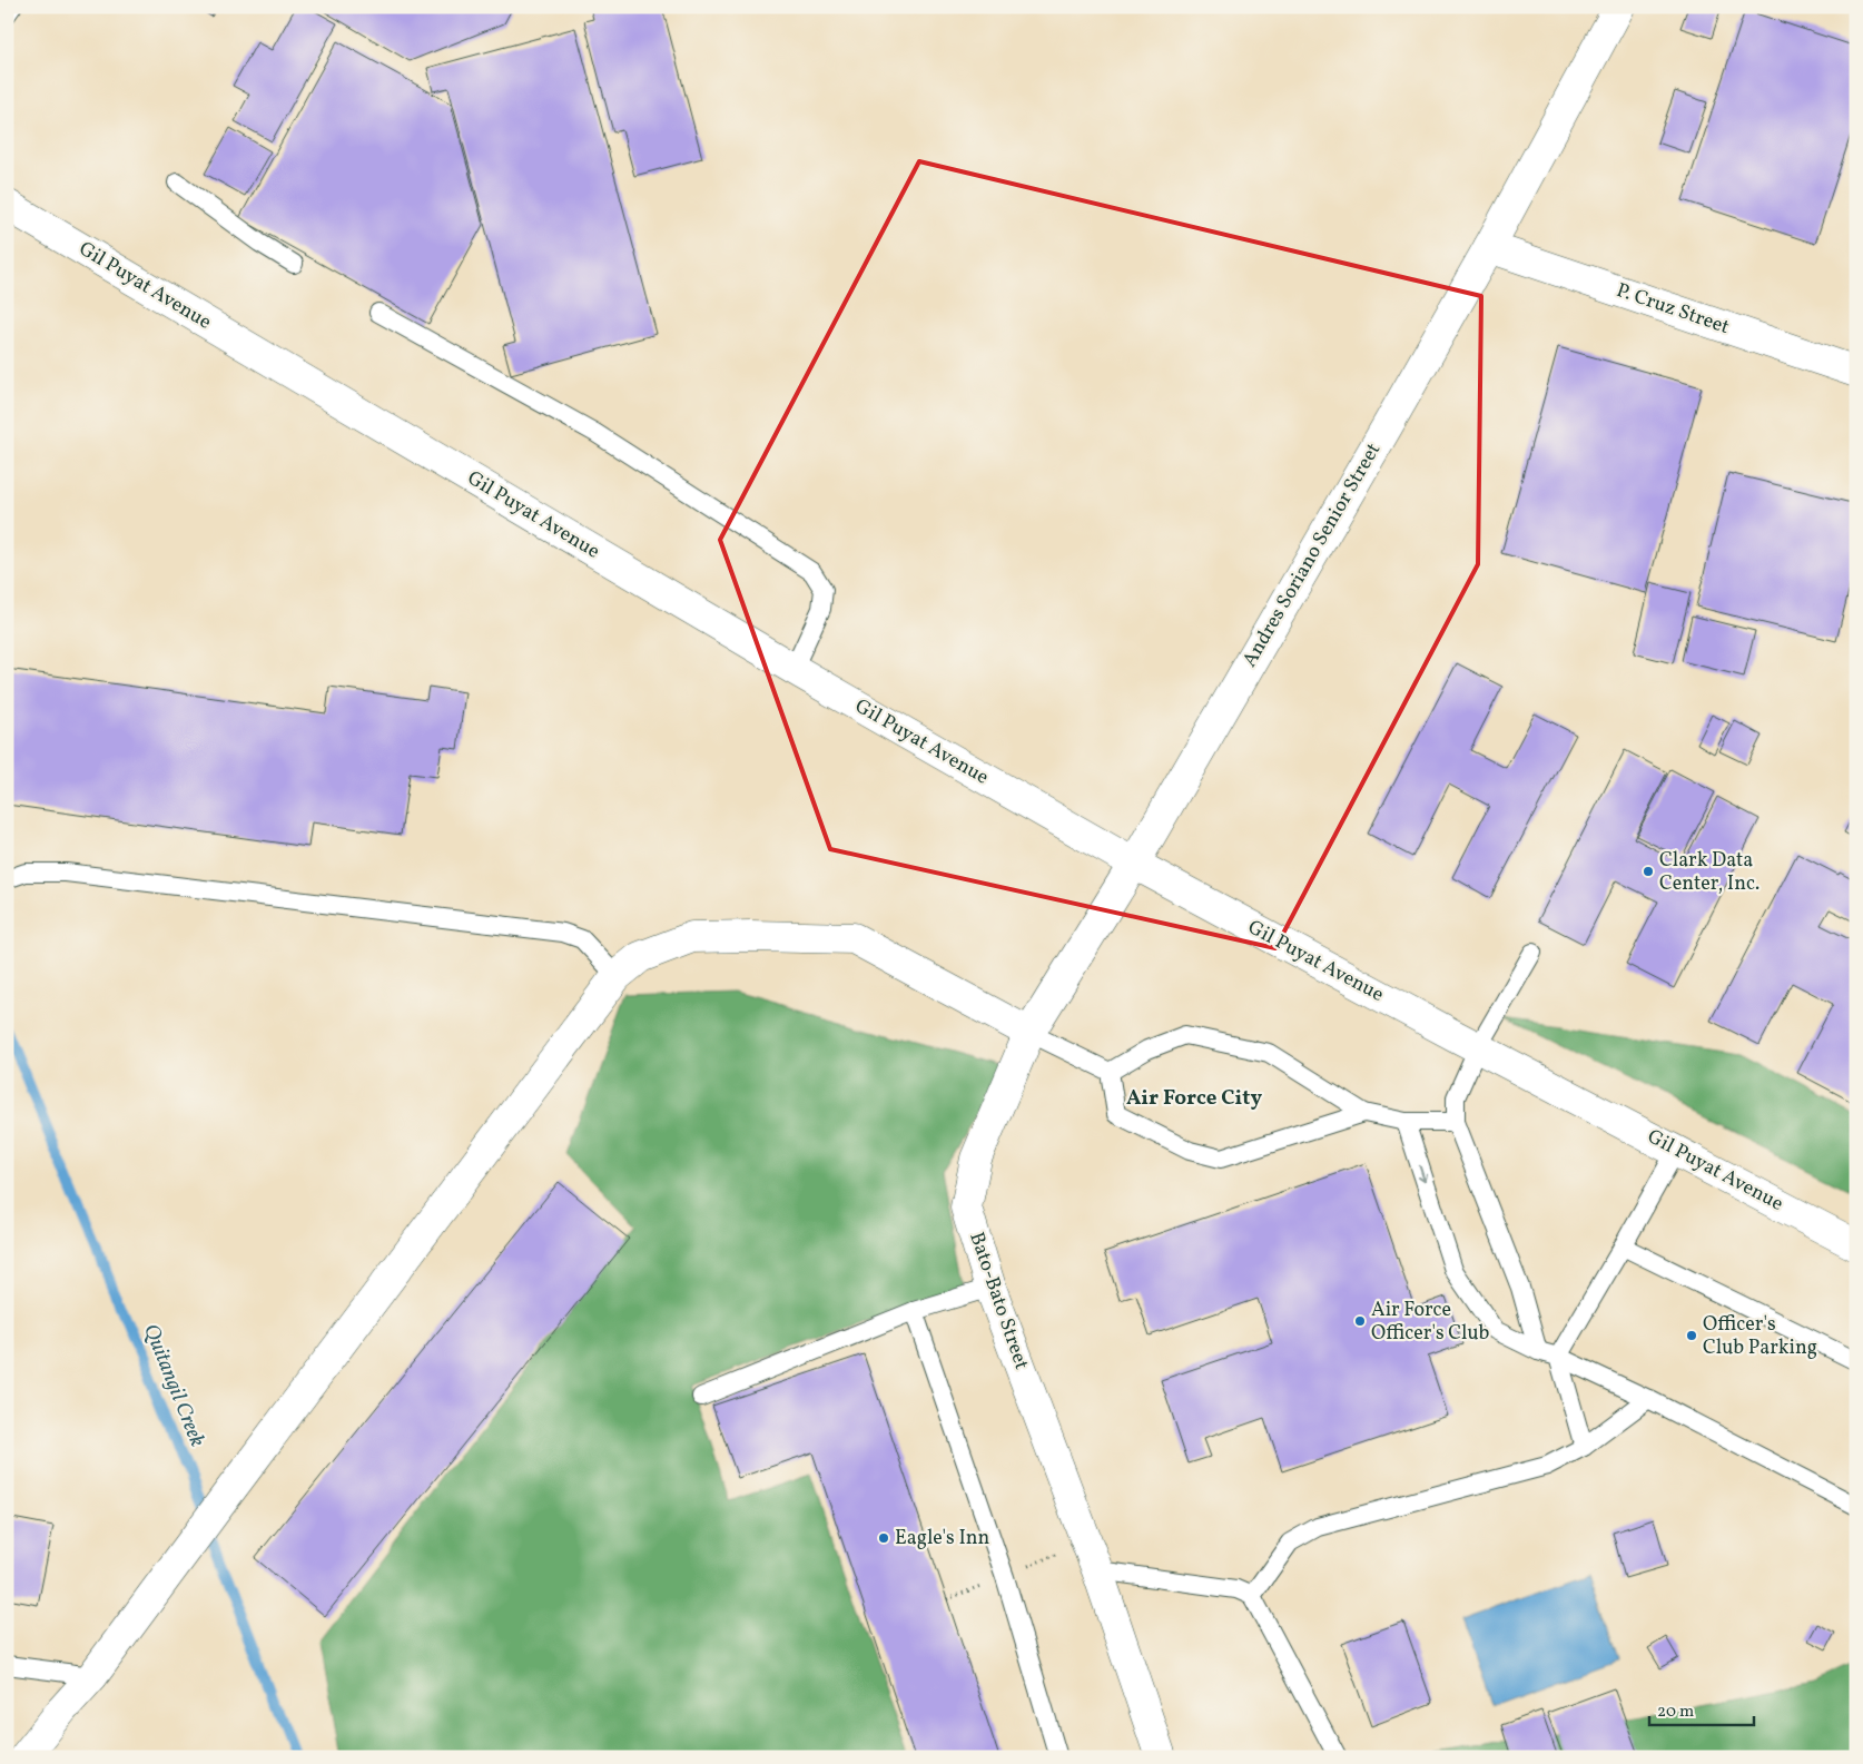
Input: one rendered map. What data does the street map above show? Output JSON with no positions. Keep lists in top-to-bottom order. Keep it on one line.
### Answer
{"streets":{"street":["Gil Puyat Avenue","P. Cruz Street","Andres Soriano Senior Street","Bato-Bato Street"]},"crossings":[["Gil Puyat Avenue","Andres Soriano Senior Street"],["Gil Puyat Avenue","Bato-Bato Street"],["P. Cruz Street","Andres Soriano Senior Street"],["Andres Soriano Senior Street","Bato-Bato Street"]],"districts":["Air Force City"],"water":["Quitangil Creek"],"places":["Clark Data Center, Inc.","Air Force Officer's Club","Officer's Club Parking","Eagle's Inn"],"scale_bar":"20 m"}
